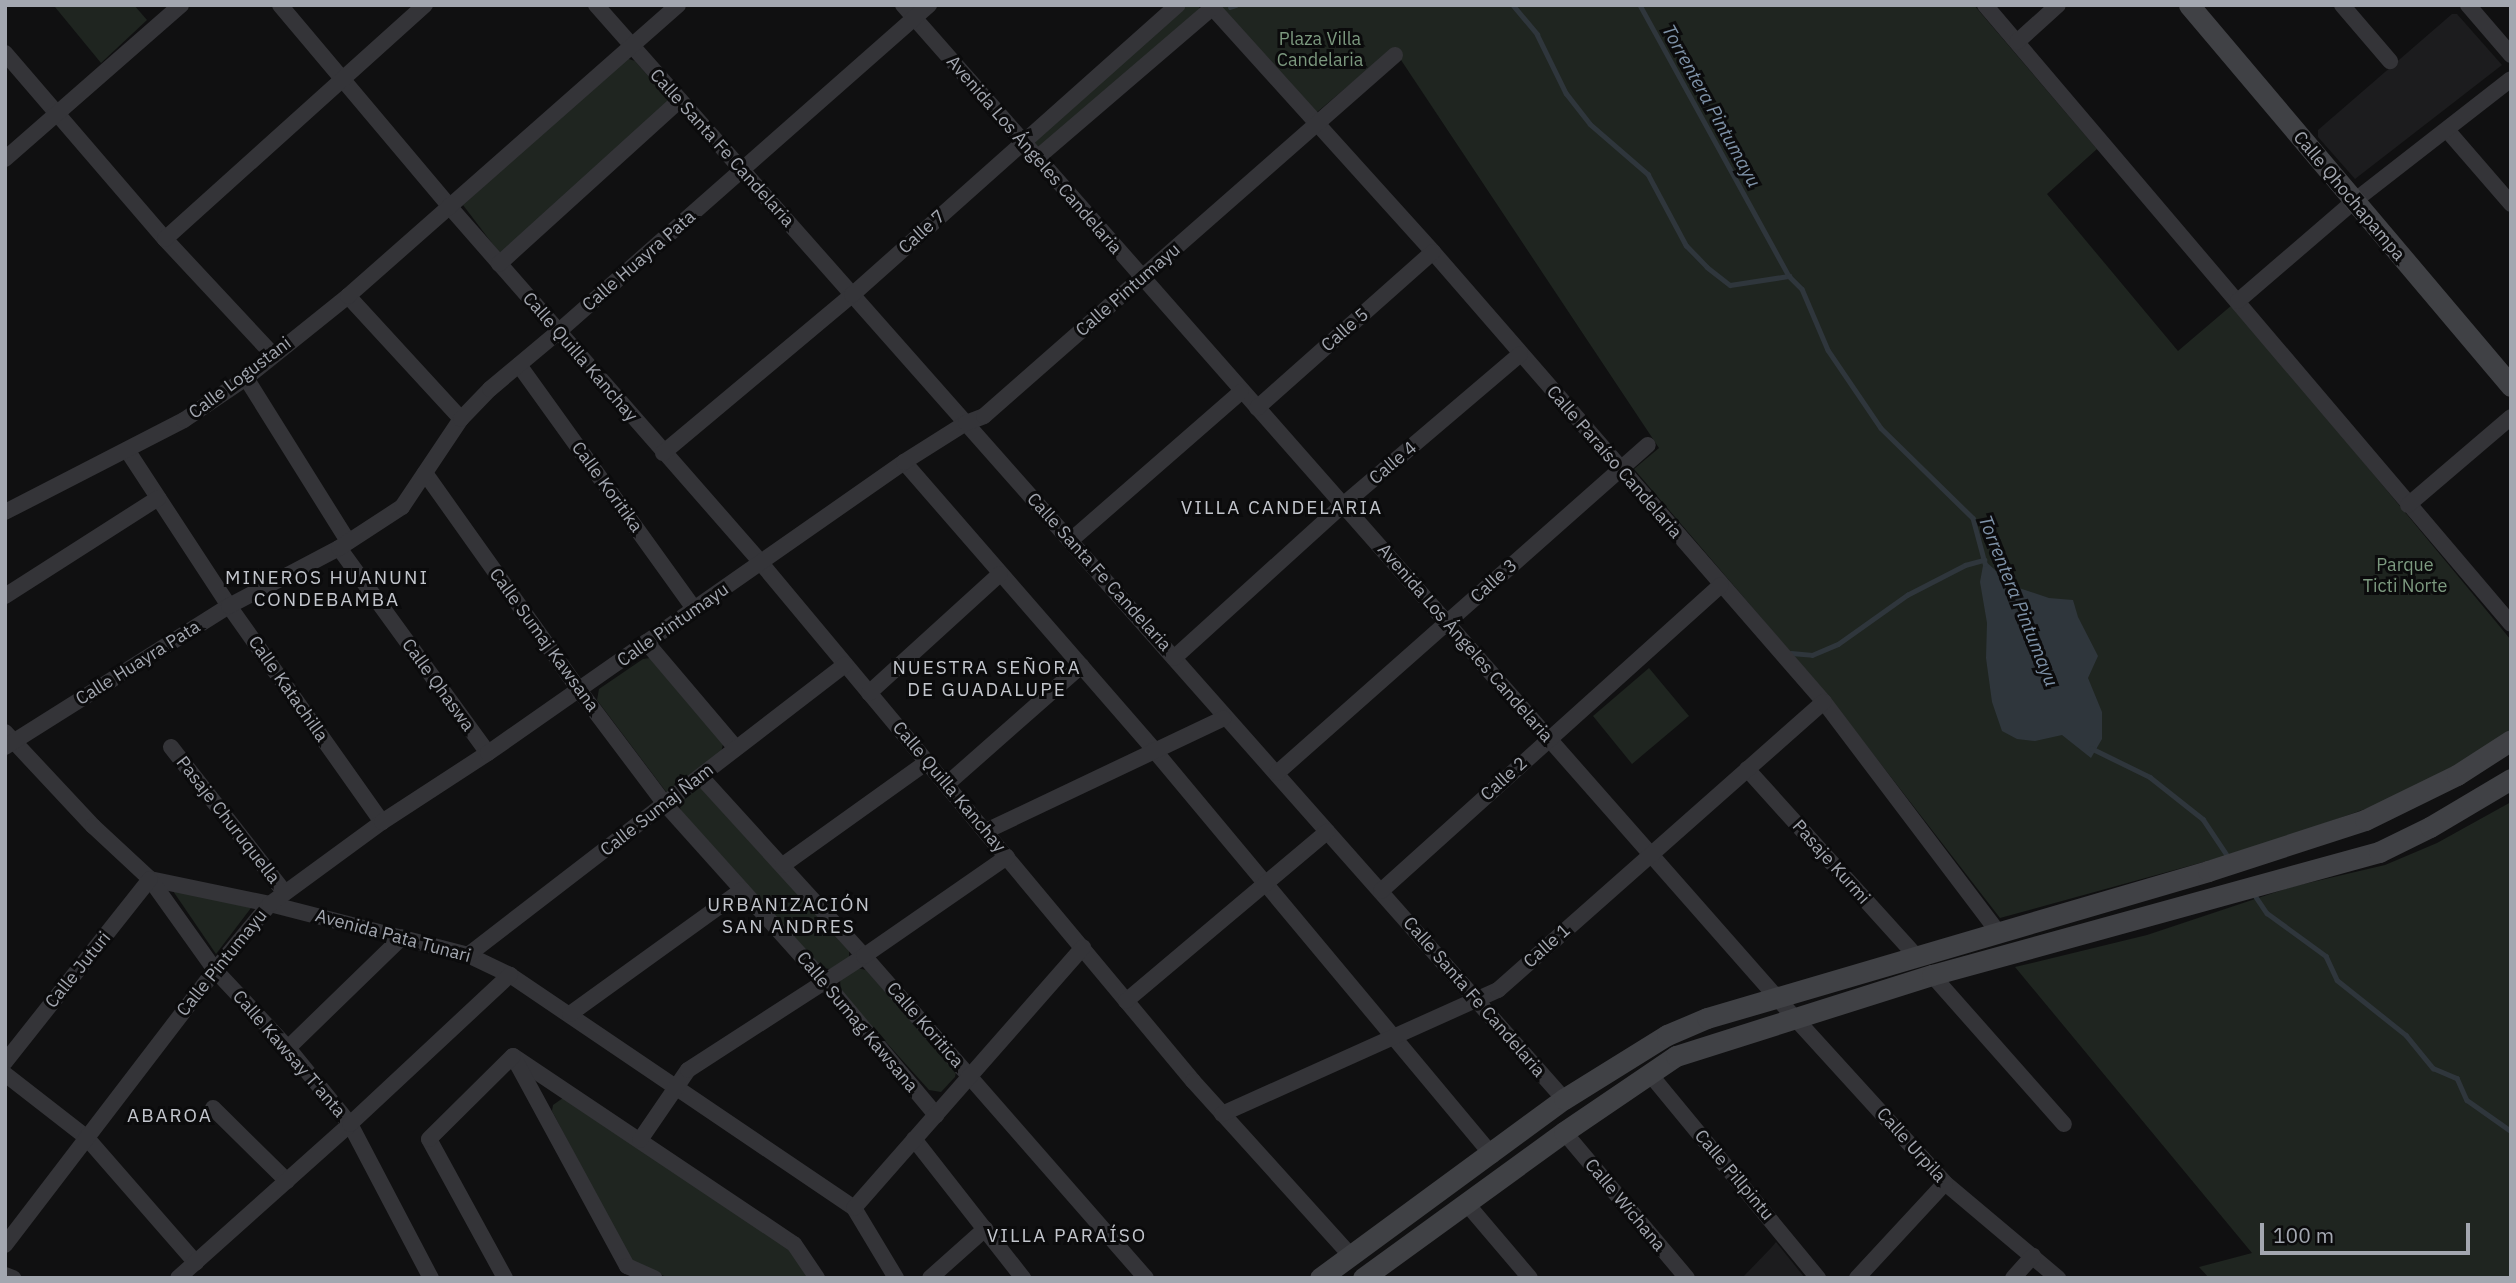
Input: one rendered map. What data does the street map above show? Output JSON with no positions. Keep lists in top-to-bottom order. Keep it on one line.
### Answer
{"streets":{"main road":["Calle Qhochapampa","Calle Quilla Kanchay"],"street":["Calle Santa Fe Candelaria","Avenida Los Ángeles Candelaria","Calle 7","Calle Huayra Pata","Calle Pintumayu","Calle 5","Calle Logustani","Calle Paraíso Candelaria","Calle 4","Calle Koritika","Calle 3","Calle Sumaj Kawsana","Calle Qhaswa","Calle Katachilla","Calle 2","Calle Sumaj Ñam","Pasaje Churuquella","Pasaje Kurmi","Avenida Pata Tunari","Calle 1","Calle Juturi","Calle Sumag Kawsana","Calle Koritica","Calle Kawsay T'anta","Calle Urpila","Calle Pillpintu","Calle Wichana"]},"crossings":[["Calle Santa Fe Candelaria","Calle 7"],["Calle Santa Fe Candelaria","Calle Huayra Pata"],["Calle Santa Fe Candelaria","Calle Pintumayu"],["Calle Santa Fe Candelaria","Calle Logustani"],["Calle Santa Fe Candelaria","Calle 4"],["Calle Santa Fe Candelaria","Calle 3"],["Calle Santa Fe Candelaria","Calle 2"],["Calle Santa Fe Candelaria","Calle 1"],["Avenida Los Ángeles Candelaria","Calle 7"],["Avenida Los Ángeles Candelaria","Calle Huayra Pata"],["Avenida Los Ángeles Candelaria","Calle Pintumayu"],["Avenida Los Ángeles Candelaria","Calle 5"],["Avenida Los Ángeles Candelaria","Calle 4"],["Avenida Los Ángeles Candelaria","Calle 3"],["Avenida Los Ángeles Candelaria","Calle 2"],["Avenida Los Ángeles Candelaria","Calle 1"],["Avenida Los Ángeles Candelaria","Calle Urpila"],["Calle 7","Calle Quilla Kanchay"],["Calle Huayra Pata","Calle Quilla Kanchay"],["Calle Huayra Pata","Calle Koritika"],["Calle Huayra Pata","Calle Sumaj Kawsana"],["Calle Huayra Pata","Calle Qhaswa"],["Calle Huayra Pata","Calle Katachilla"],["Calle Pintumayu","Calle Quilla Kanchay"],["Calle Pintumayu","Calle Paraíso Candelaria"],["Calle Pintumayu","Calle Koritika"],["Calle Pintumayu","Calle Sumaj Kawsana"],["Calle Pintumayu","Calle Qhaswa"],["Calle Pintumayu","Calle Katachilla"],["Calle Pintumayu","Pasaje Churuquella"],["Calle Pintumayu","Avenida Pata Tunari"],["Calle Pintumayu","Calle Kawsay T'anta"],["Calle 5","Calle Paraíso Candelaria"],["Calle Quilla Kanchay","Calle Logustani"],["Calle Quilla Kanchay","Calle Sumaj Ñam"],["Calle Quilla Kanchay","Calle 1"],["Calle Logustani","Calle Qhaswa"],["Calle Logustani","Calle Katachilla"],["Calle Paraíso Candelaria","Calle 4"],["Calle Paraíso Candelaria","Calle 3"],["Calle Paraíso Candelaria","Calle 2"],["Calle Paraíso Candelaria","Calle 1"],["Calle Sumaj Kawsana","Calle Sumaj Ñam"],["Calle Sumaj Kawsana","Calle Sumag Kawsana"],["Calle Sumaj Ñam","Avenida Pata Tunari"],["Calle Sumaj Ñam","Calle Sumag Kawsana"],["Calle Sumaj Ñam","Calle Koritica"],["Pasaje Kurmi","Calle 1"],["Avenida Pata Tunari","Calle Juturi"],["Avenida Pata Tunari","Calle Kawsay T'anta"],["Calle Juturi","Calle Kawsay T'anta"]],"districts":["VILLA CANDELARIA","MINEROS HUANUNI CONDEBAMBA","NUESTRA SEÑORA DE GUADALUPE","URBANIZACIÓN SAN ANDRES","ABAROA","VILLA PARAÍSO"],"water":["Torrentera Pintumayu"],"parks":["Plaza Villa Candelaria","Parque Ticti Norte"],"scale_bar":"100 m"}
